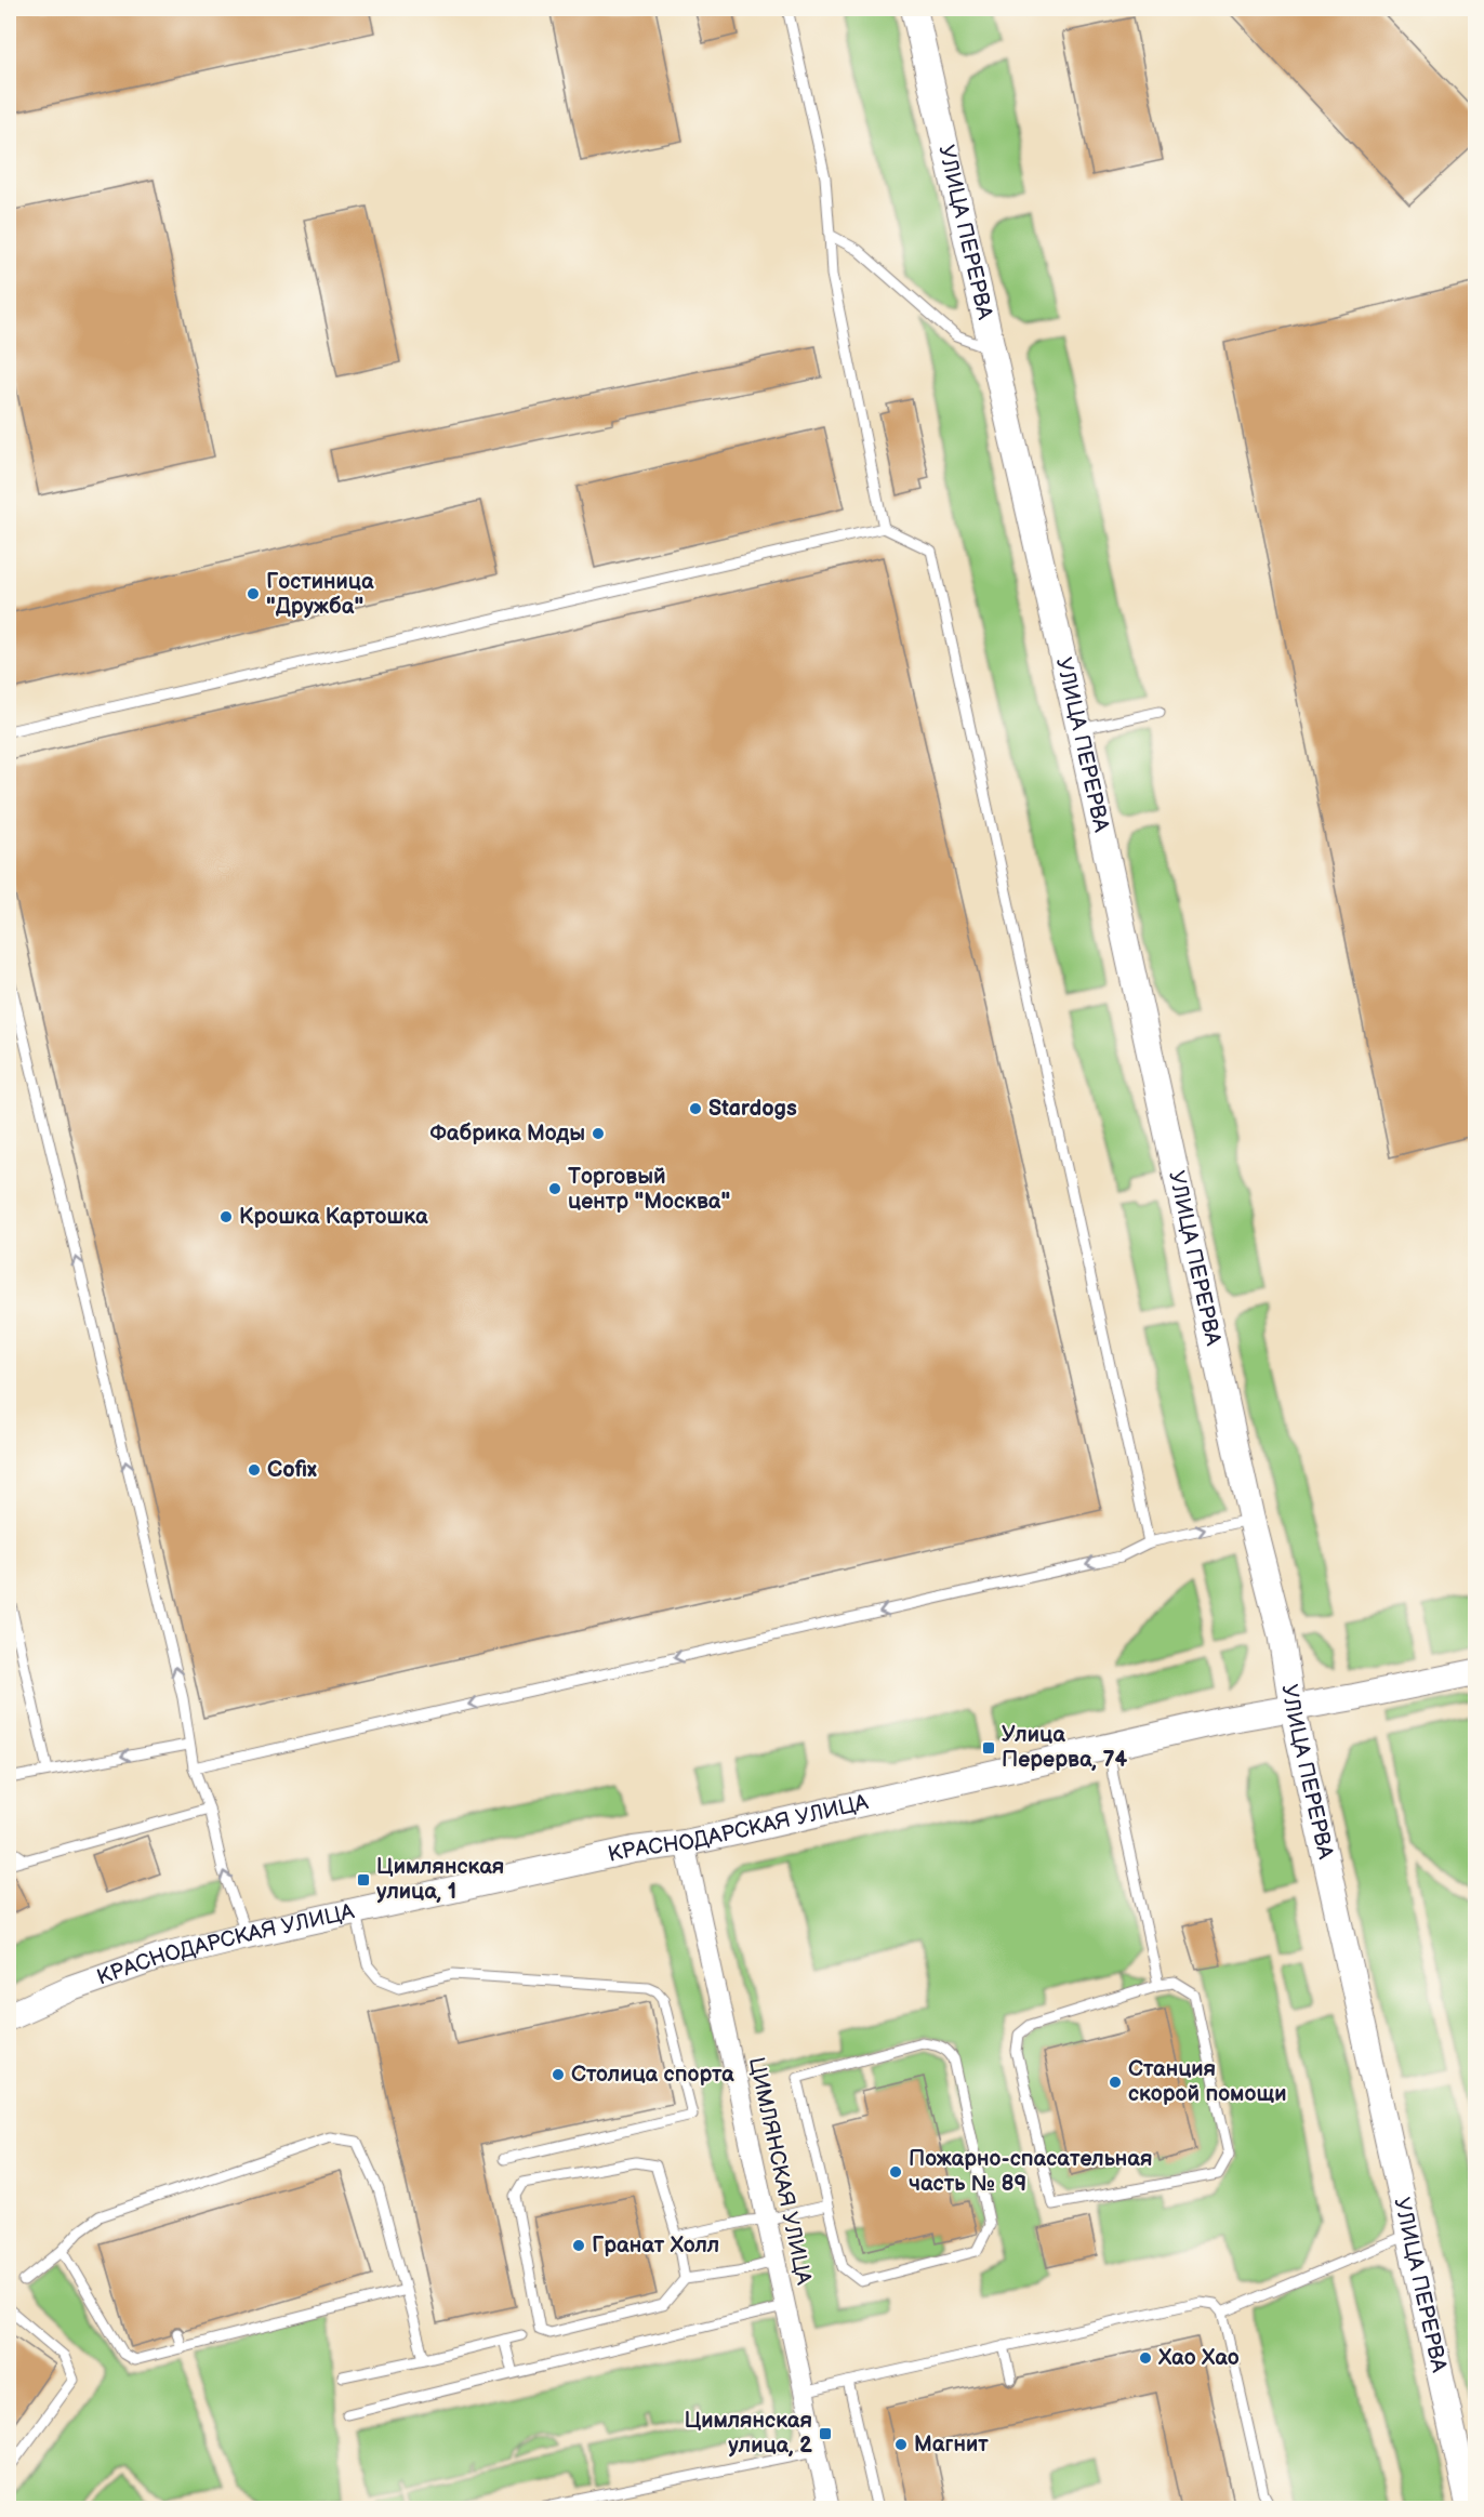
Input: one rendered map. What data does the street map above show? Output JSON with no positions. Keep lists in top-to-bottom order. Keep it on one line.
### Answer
{"streets":{"street":["УЛИЦА ПЕРЕРВА","КРАСНОДАРСКАЯ УЛИЦА","ЦИМЛЯНСКАЯ УЛИЦА"]},"crossings":[["УЛИЦА ПЕРЕРВА","КРАСНОДАРСКАЯ УЛИЦА"],["КРАСНОДАРСКАЯ УЛИЦА","ЦИМЛЯНСКАЯ УЛИЦА"]],"places":{"other":["Гостиница \"Дружба\"","Stardogs","Фабрика Моды","Торговый центр \"Москва\"","Крошка Картошка","Cofix","Столица спорта","Станция скорой помощи","Пожарно-спасательная часть № 89","Гранат Холл","Хао Хао","Магнит"],"transit":["Улица Перерва, 74","Цимлянская улица, 1","Цимлянская улица, 2"]}}
